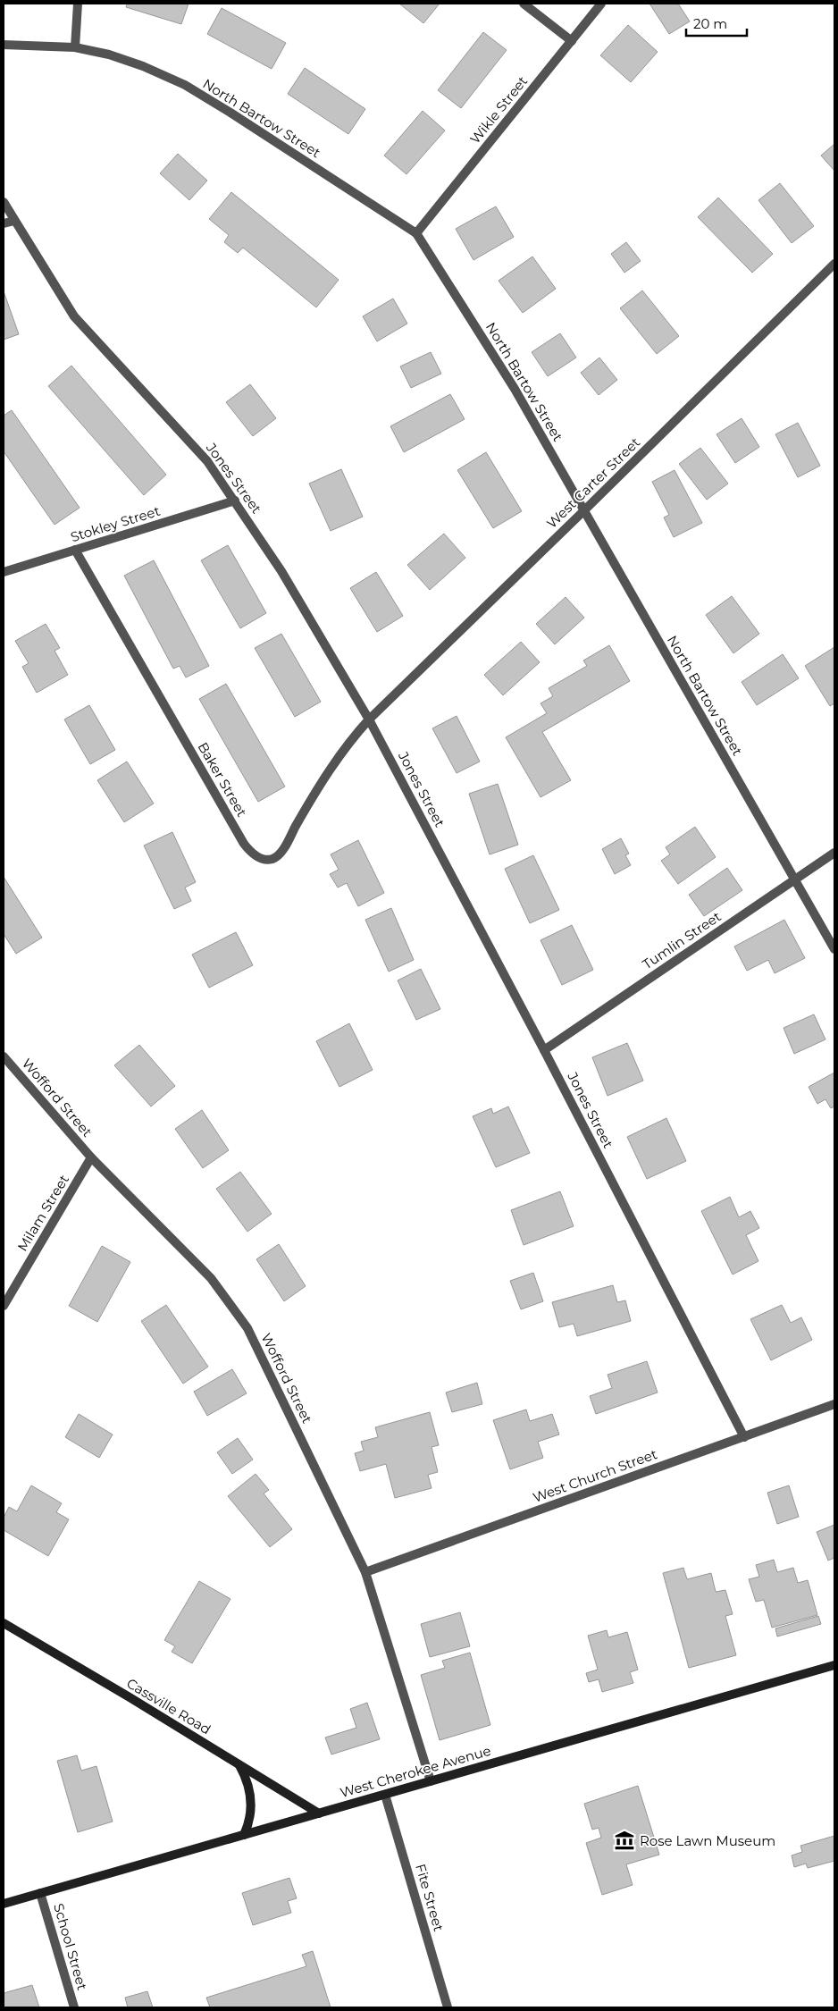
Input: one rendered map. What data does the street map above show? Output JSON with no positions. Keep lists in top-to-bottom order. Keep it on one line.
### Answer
{"streets":{"main road":["Cassville Road","West Cherokee Avenue"],"street":["Wikle Street","North Bartow Street","Jones Street","West Carter Street","Stokley Street","Baker Street","Tumlin Street","Wofford Street","Milam Street","West Church Street","Fite Street","School Street"]},"crossings":[["Wikle Street","North Bartow Street"],["North Bartow Street","West Carter Street"],["North Bartow Street","Tumlin Street"],["Jones Street","West Carter Street"],["Jones Street","Stokley Street"],["Jones Street","Baker Street"],["Jones Street","Tumlin Street"],["Jones Street","West Church Street"],["West Carter Street","Baker Street"],["Stokley Street","Baker Street"],["Wofford Street","Milam Street"],["Wofford Street","West Church Street"],["Wofford Street","West Cherokee Avenue"],["Cassville Road","West Cherokee Avenue"],["West Cherokee Avenue","Fite Street"],["West Cherokee Avenue","School Street"]],"places":{"museum":["Rose Lawn Museum"]},"scale_bar":"20 m"}
